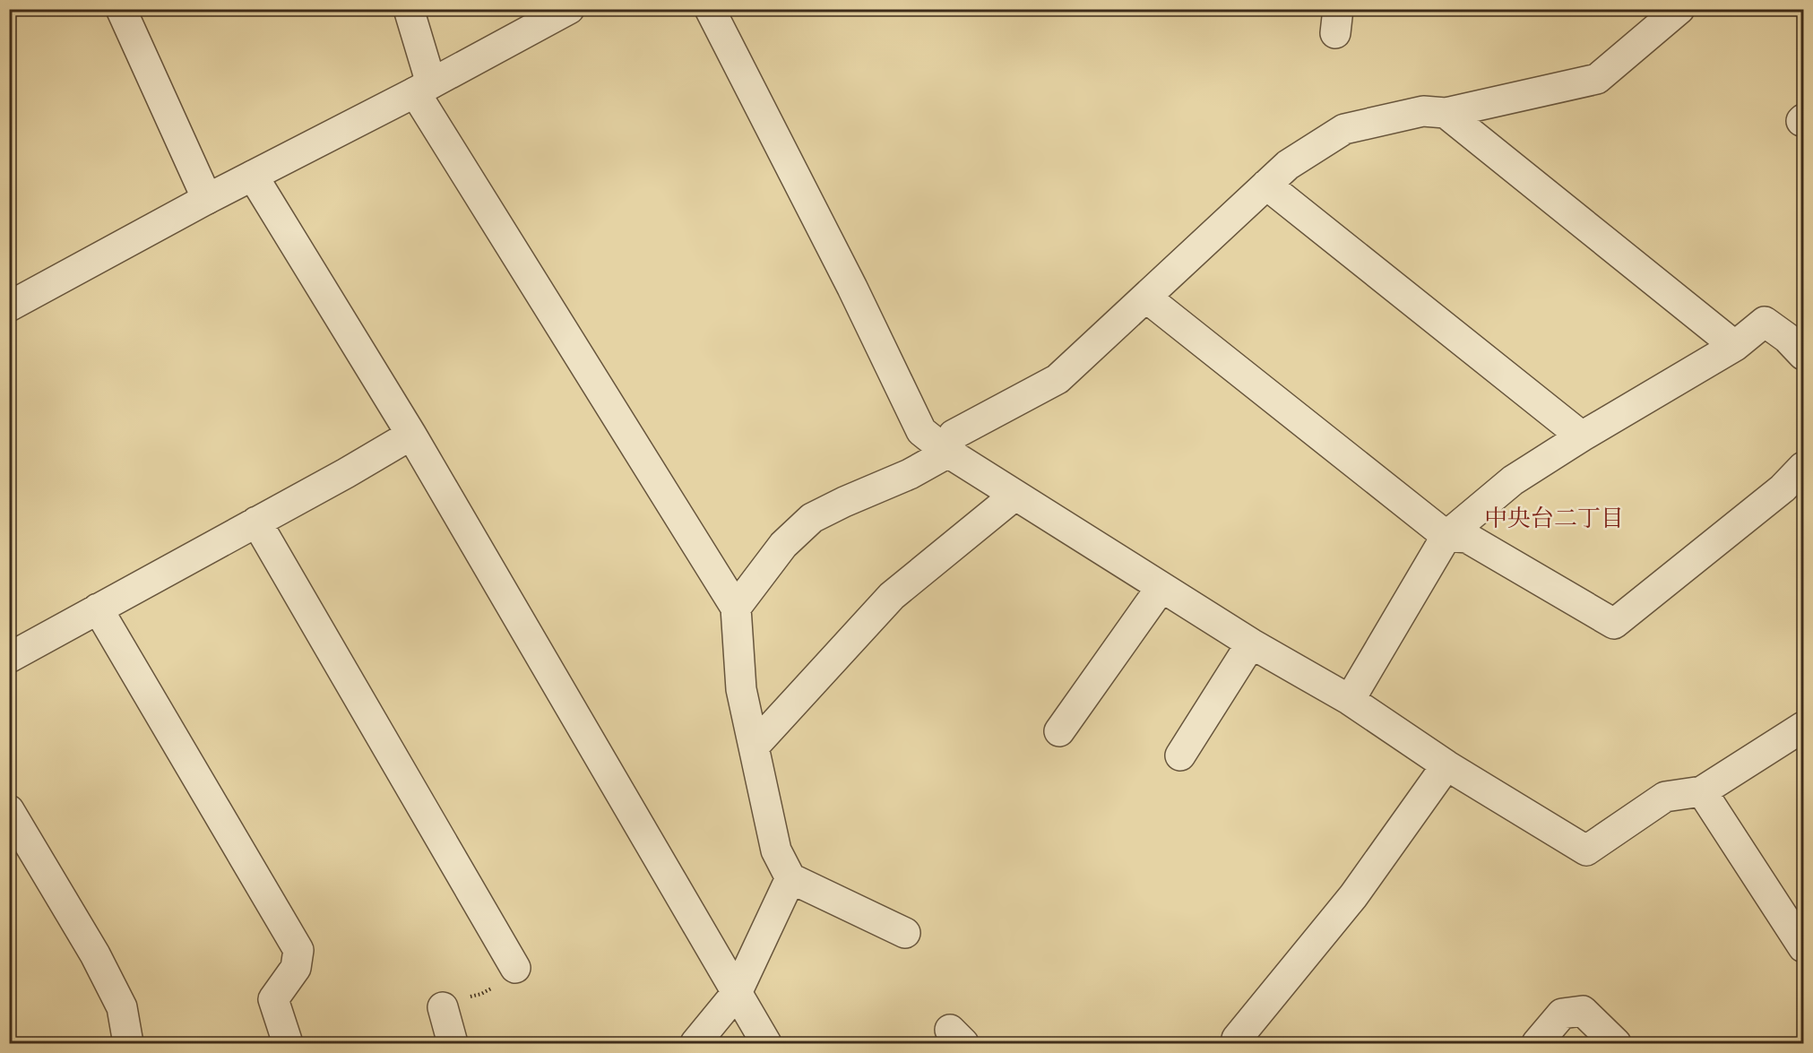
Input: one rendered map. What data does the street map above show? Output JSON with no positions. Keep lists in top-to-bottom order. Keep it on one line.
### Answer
{"districts":["中央台二丁目"]}
